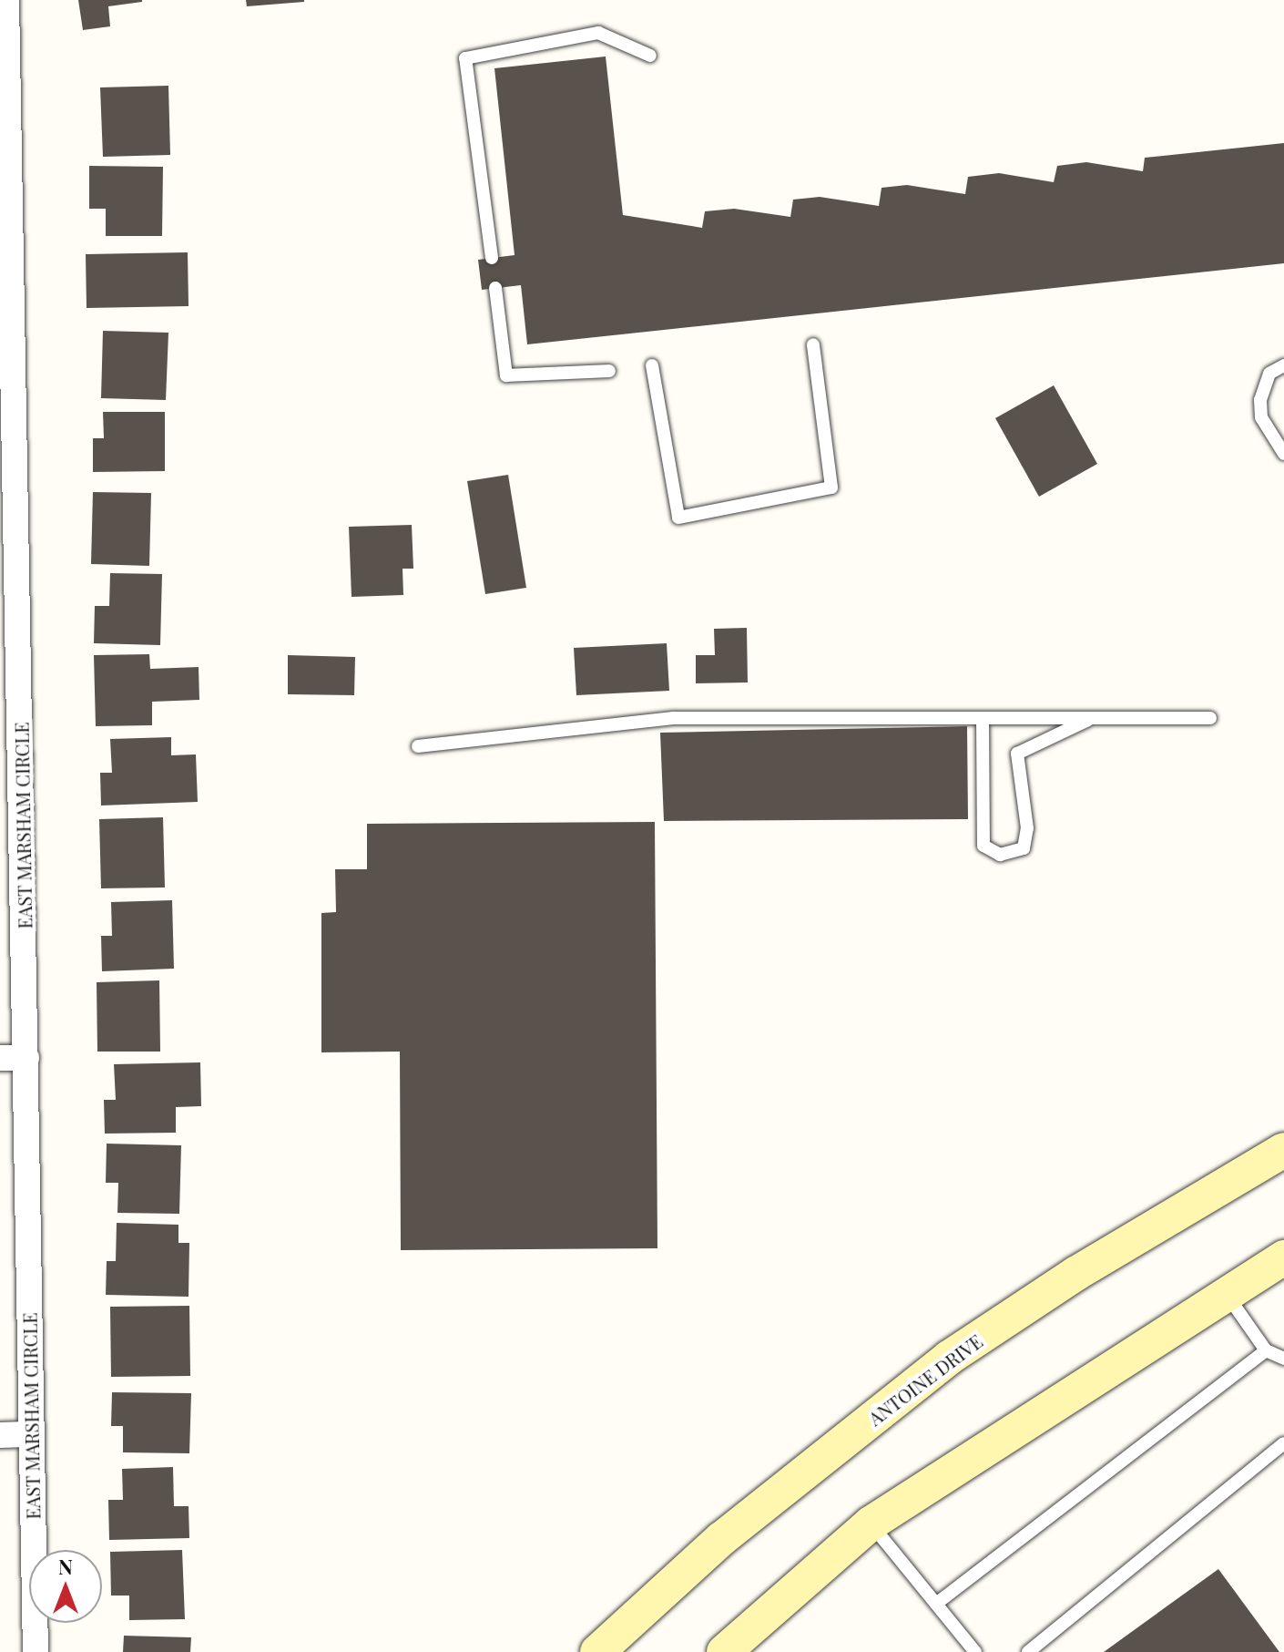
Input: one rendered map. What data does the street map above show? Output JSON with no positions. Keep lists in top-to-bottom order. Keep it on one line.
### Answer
{"streets":{"main road":["ANTOINE DRIVE"],"street":["EAST MARSHAM CIRCLE"]},"north":"top"}
